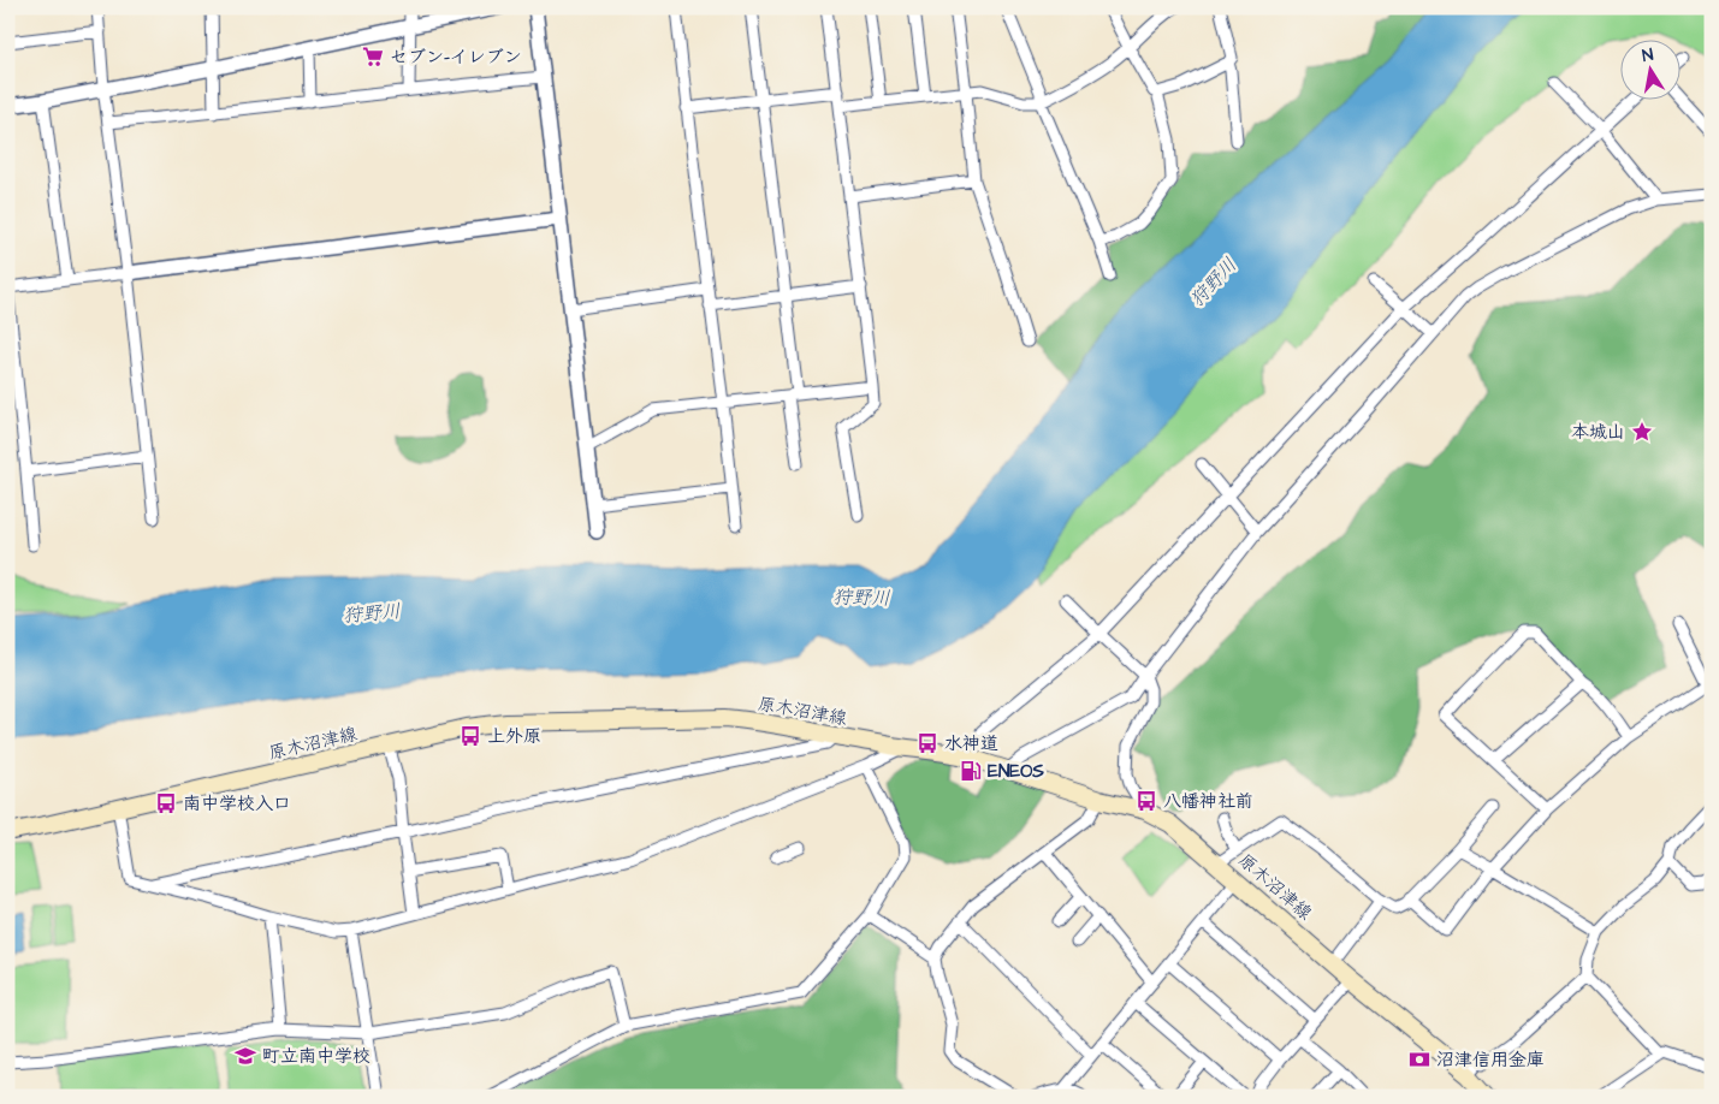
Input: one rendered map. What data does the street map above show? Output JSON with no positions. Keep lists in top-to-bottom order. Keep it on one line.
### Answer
{"streets":{"main road":["原木沼津線"]},"water":["狩野川"],"places":{"supermarket":["セブン-イレブン"],"place":["本城山"],"bus stop":["上外原","水神道","八幡神社前","南中学校入口"],"fuel station":["ENEOS"],"school or university":["町立南中学校"],"bank":["沼津信用金庫"]},"north":"top"}
